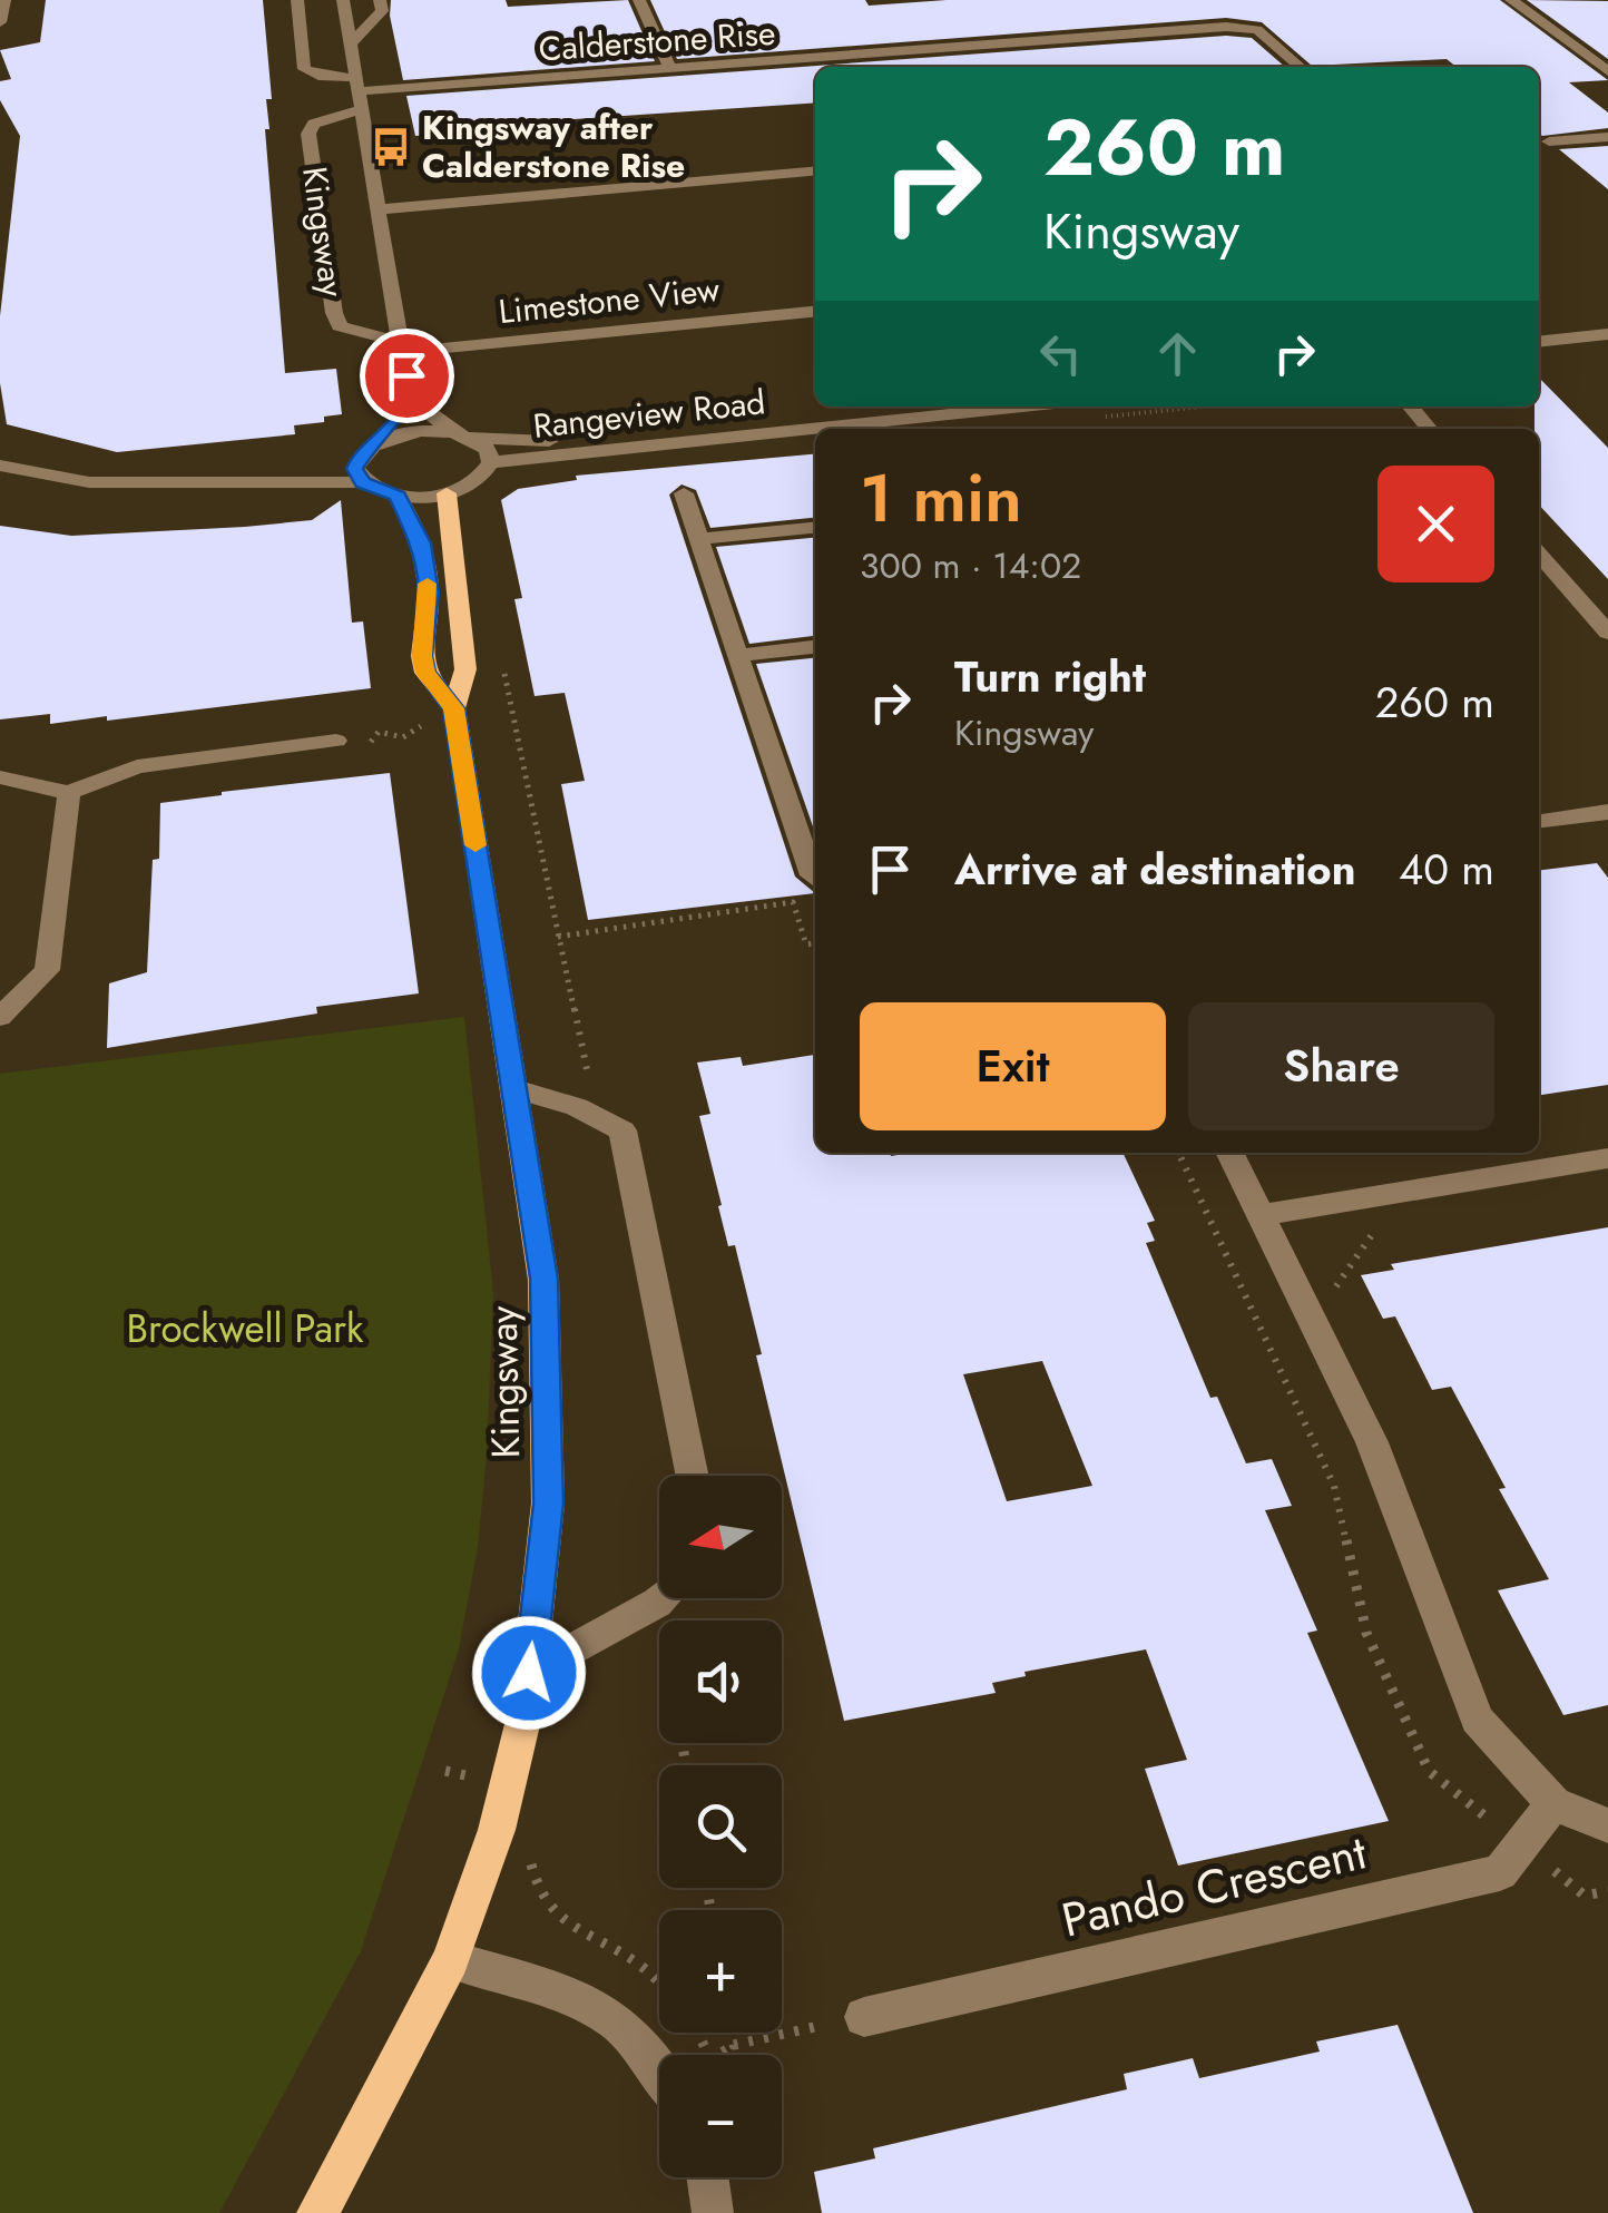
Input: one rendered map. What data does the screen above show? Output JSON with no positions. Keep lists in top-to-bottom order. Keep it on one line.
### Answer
{"streets":{"main road":["Kingsway"],"street":["Calderstone Rise","Limestone View","Rangeview Road","Pando Crescent"]},"crossings":[["Calderstone Rise","Kingsway"],["Kingsway","Limestone View"]],"parks":["Brockwell Park"],"places":{"bus stop":["Kingsway after Calderstone Rise"]},"north":"left","page":{"turn":["260 m","Kingsway"],"heading":["1 min","300 m · 14:02"],"list":[{"name":"Turn right","note":"Kingsway","value":"260 m"},{"name":"Arrive at destination","value":"40 m"}],"buttons":["Exit","Share"],"map_buttons":["+","−"]}}
